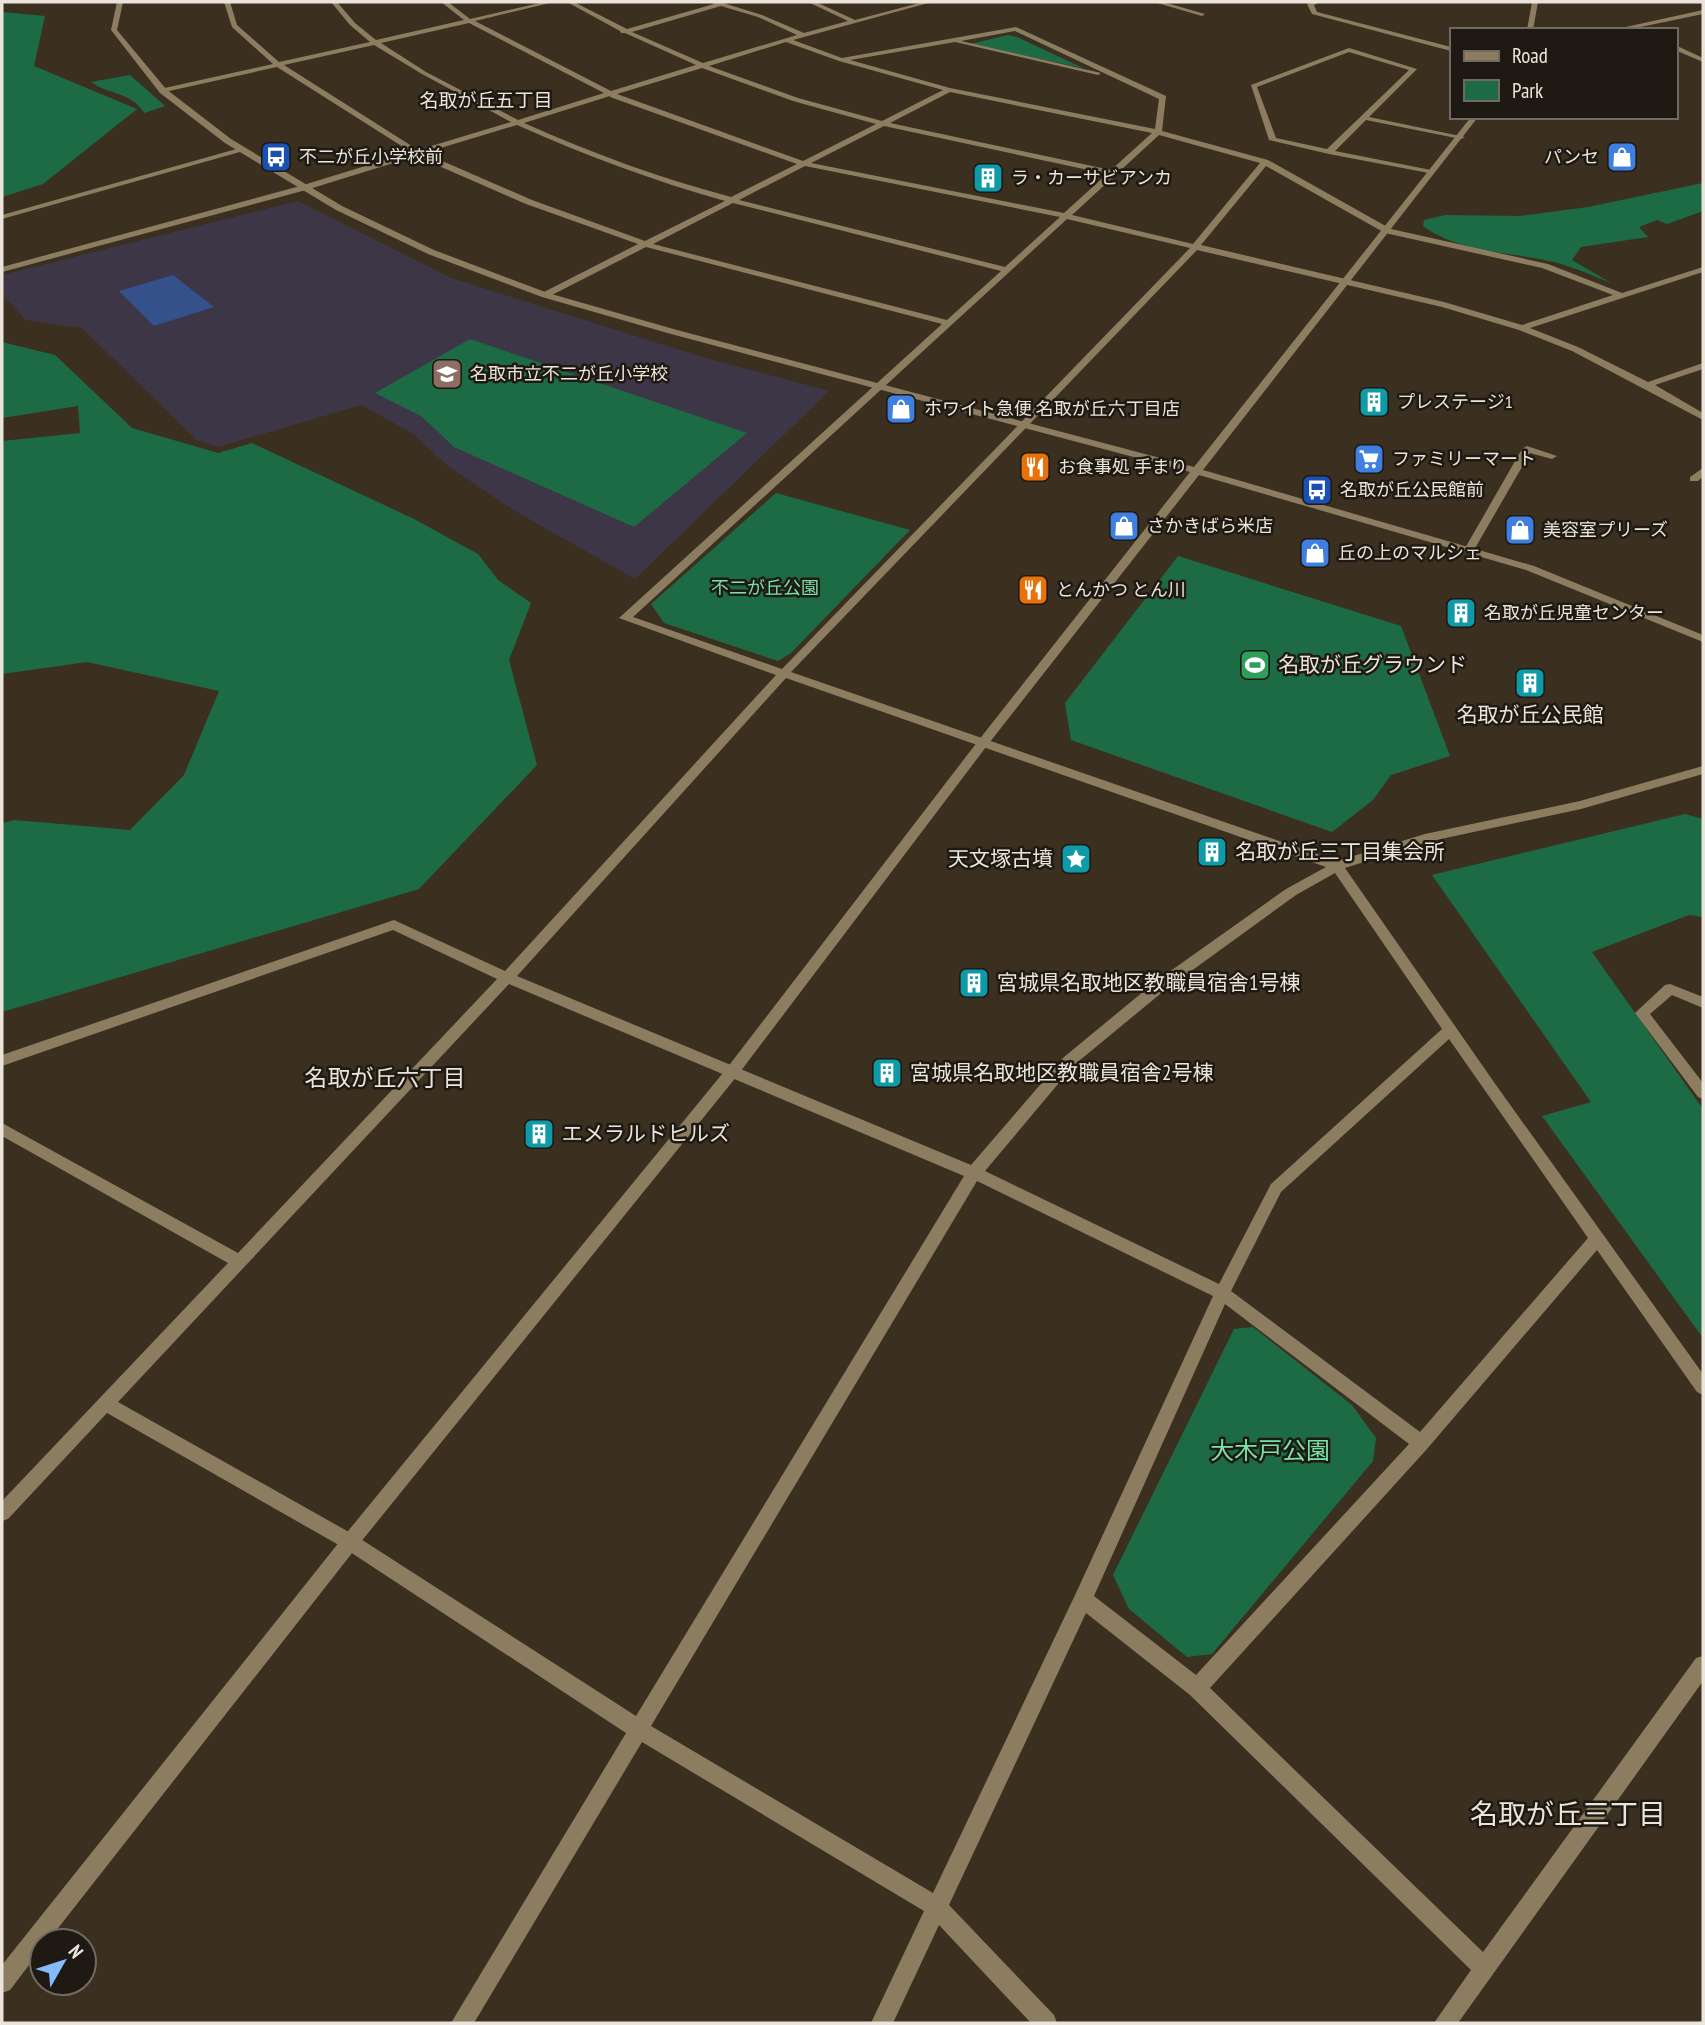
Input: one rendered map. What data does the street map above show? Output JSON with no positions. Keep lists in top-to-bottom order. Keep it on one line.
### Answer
{"districts":["名取が丘五丁目","名取が丘六丁目","名取が丘三丁目"],"parks":["不二が丘公園","大木戸公園"],"places":{"bus stop":["不二が丘小学校前","名取が丘公民館前"],"shop":["パンセ","ホワイト急便 名取が丘六丁目店","さかきばら米店","美容室プリーズ","丘の上のマルシェ"],"building":["ラ・カーサビアンカ","プレステージ1","名取が丘児童センター","名取が丘公民館","名取が丘三丁目集会所","宮城県名取地区教職員宿舎1号棟","宮城県名取地区教職員宿舎2号棟","エメラルドヒルズ"],"school or university":["名取市立不二が丘小学校"],"supermarket":["ファミリーマート"],"restaurant":["お食事処 手まり","とんかつ とん川"],"sports":["名取が丘グラウンド"],"place":["天文塚古墳"]},"legend":["Road","Park"],"north":"top right"}
